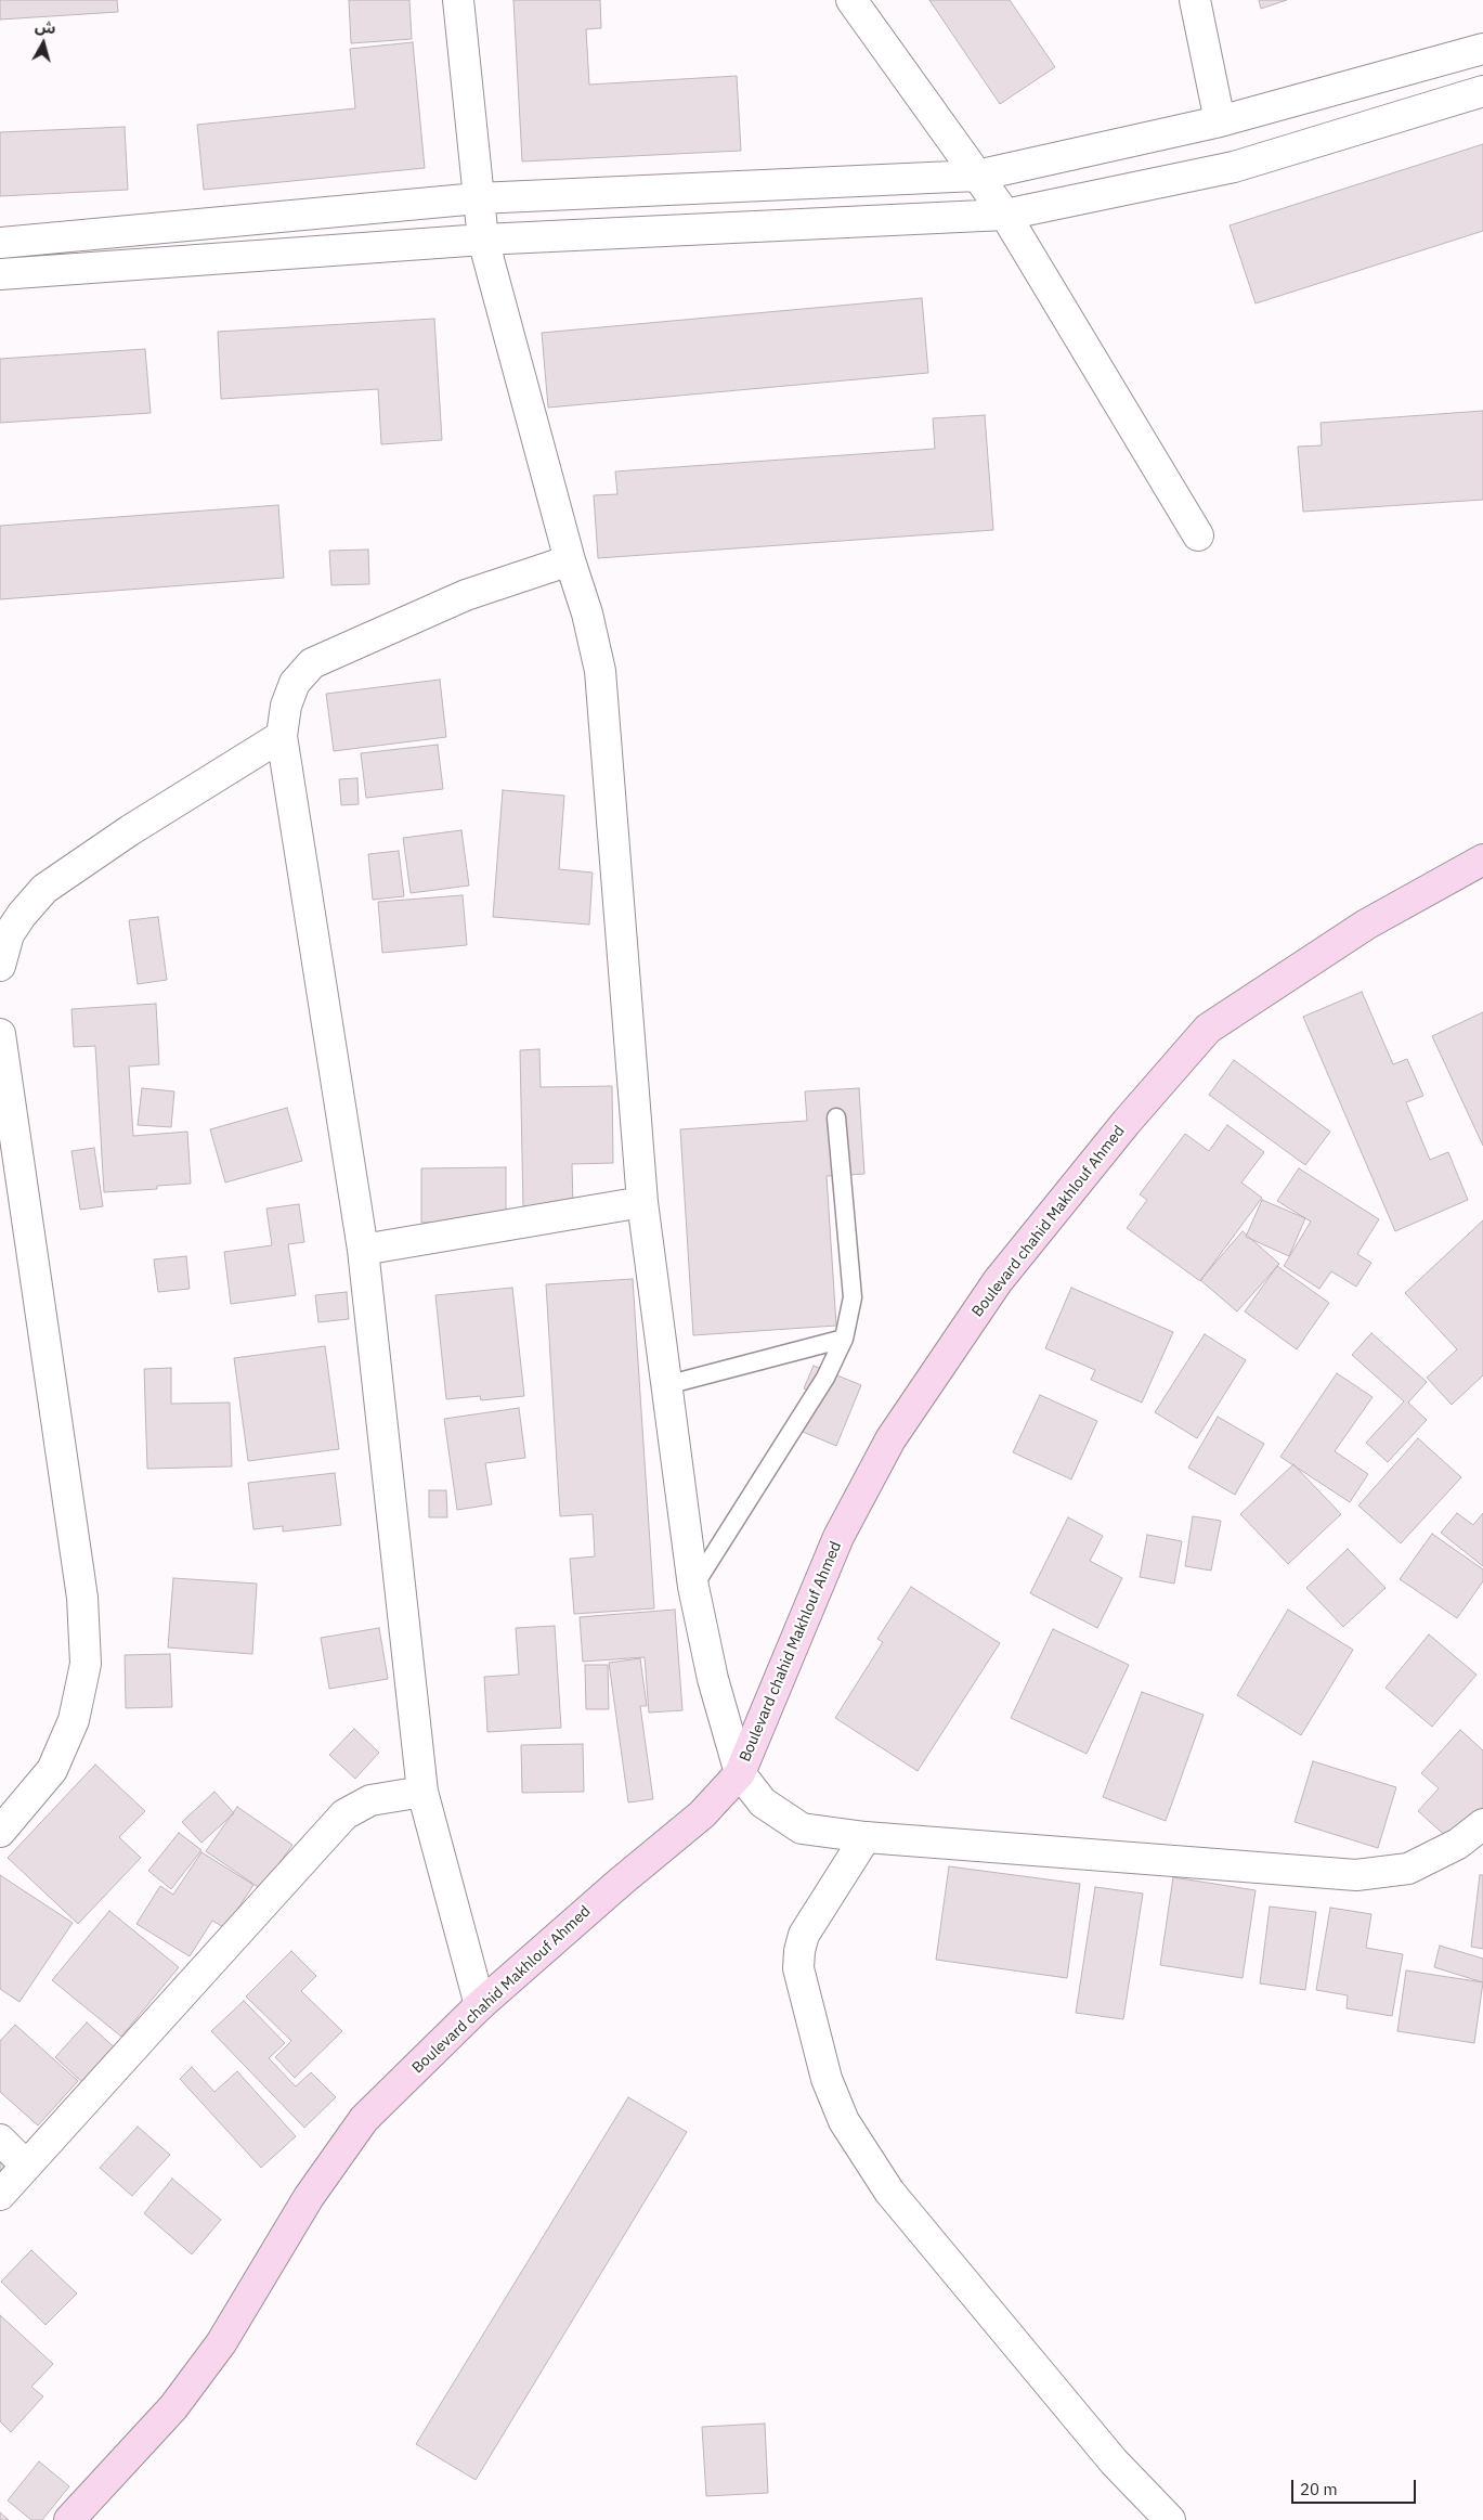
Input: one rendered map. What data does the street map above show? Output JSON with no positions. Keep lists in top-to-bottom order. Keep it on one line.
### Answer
{"streets":{"main road":["Boulevard chahid Makhlouf Ahmed"]},"scale_bar":"20 m","north":"top"}
